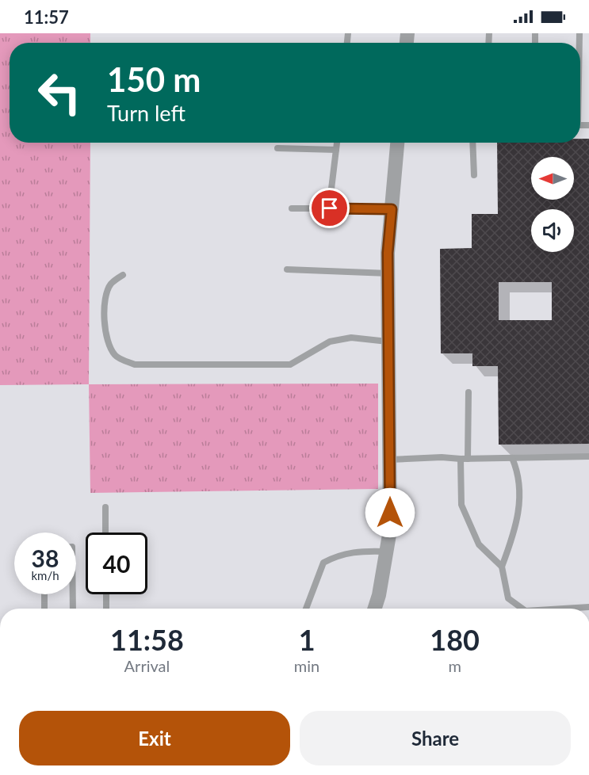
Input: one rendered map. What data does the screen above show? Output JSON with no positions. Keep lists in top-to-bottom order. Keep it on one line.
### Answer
{"north":"left","page":{"status":"11:57","turn":["150 m","Turn left"],"speed":"38 km/h","limit":"40","eta":["11:58","Arrival","1","min","180","m"],"buttons":["Exit","Share"]}}
